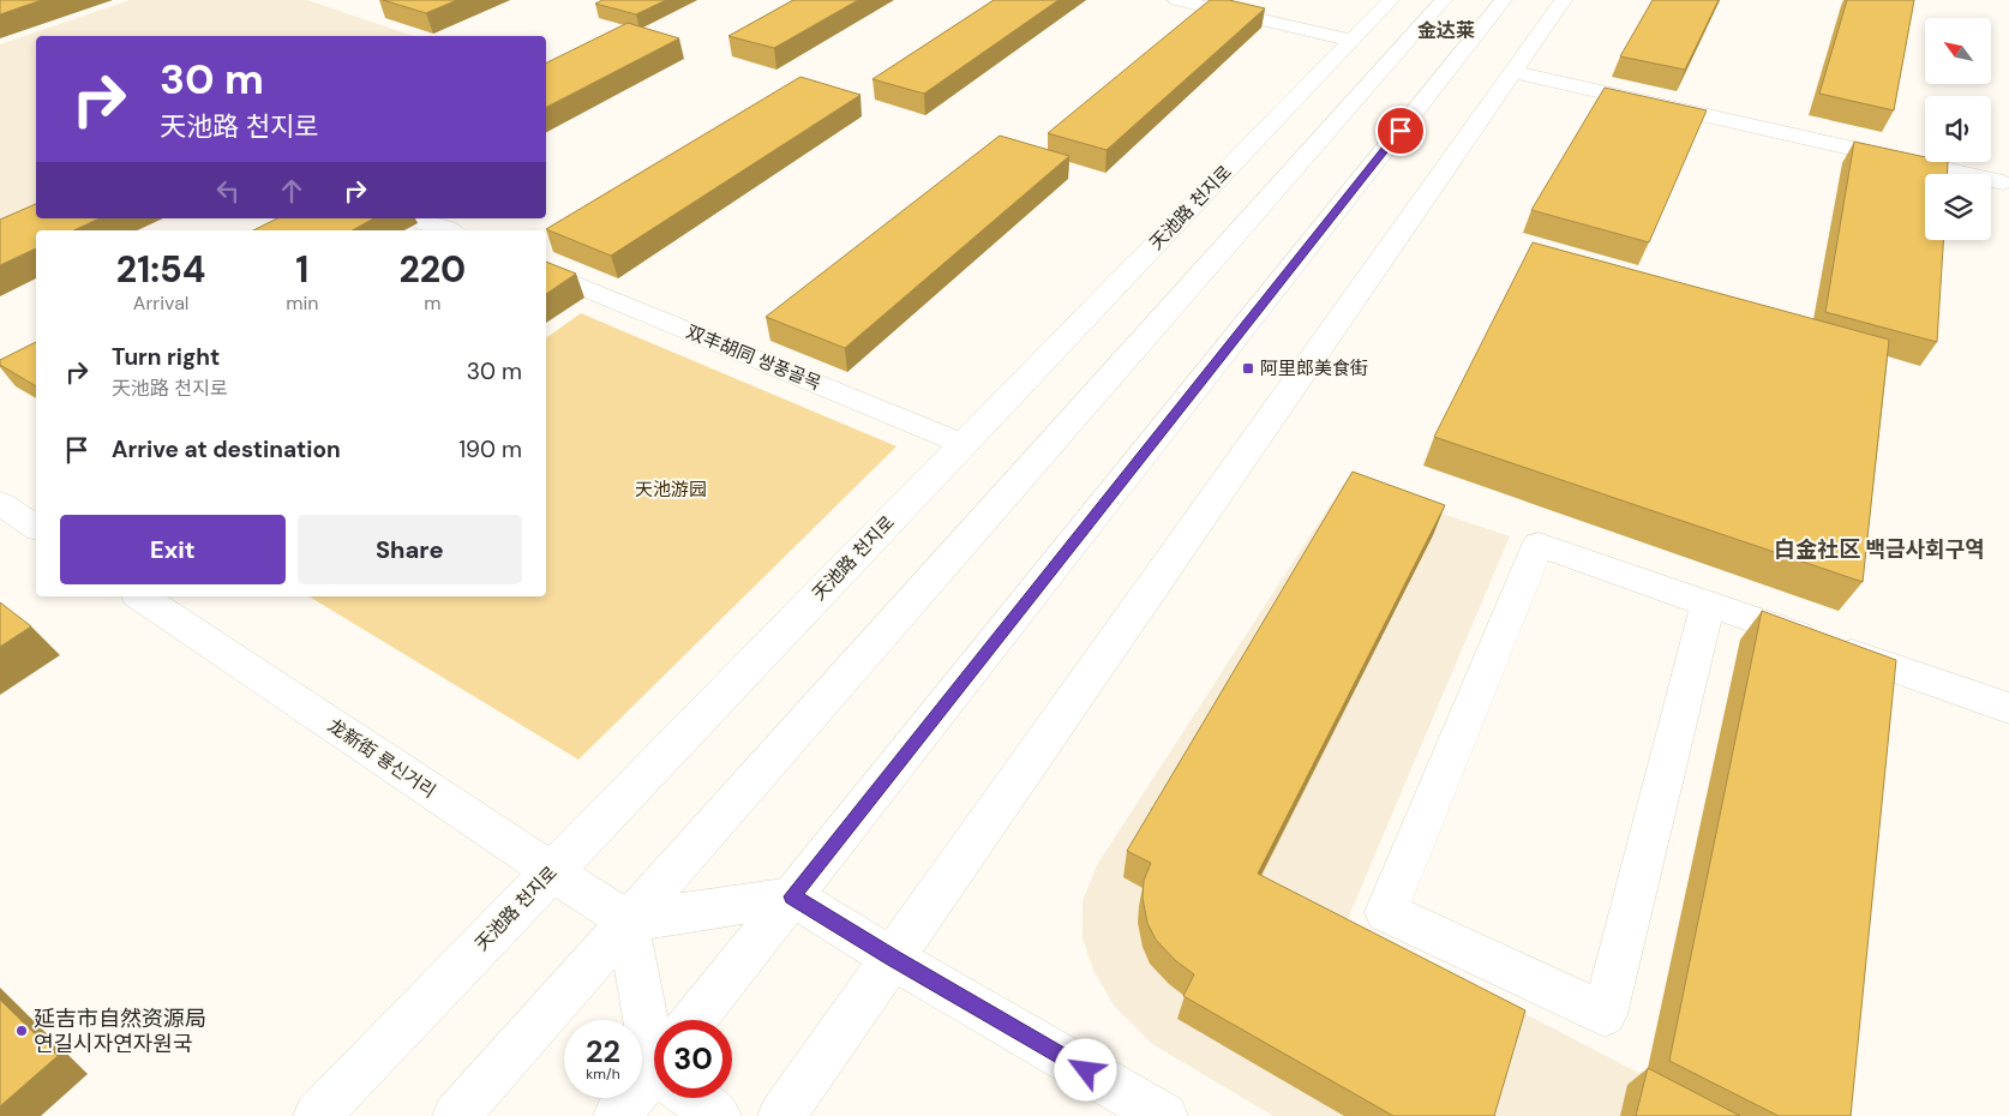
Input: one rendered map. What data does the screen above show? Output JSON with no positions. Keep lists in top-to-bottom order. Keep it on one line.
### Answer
{"streets":{"street":["天池路 천지로","双丰胡同 쌍풍골목","龙新街 룡신거리"]},"crossings":[["天池路 천지로","双丰胡同 쌍풍골목"],["天池路 천지로","龙新街 룡신거리"]],"districts":["金达莱","白金社区 백금사회구역"],"parks":["天池游园"],"places":{"transit":["阿里郎美食街"],"other":["延吉市自然资源局 연길시자연자원국"]},"north":"top left","page":{"turn":["30 m","天池路 천지로"],"eta":["21:54","Arrival","1","min","220","m"],"list":[{"name":"Turn right","note":"天池路 천지로","value":"30 m"},{"name":"Arrive at destination","value":"190 m"}],"buttons":["Exit","Share"],"speed":"22 km/h","limit":"30"}}
